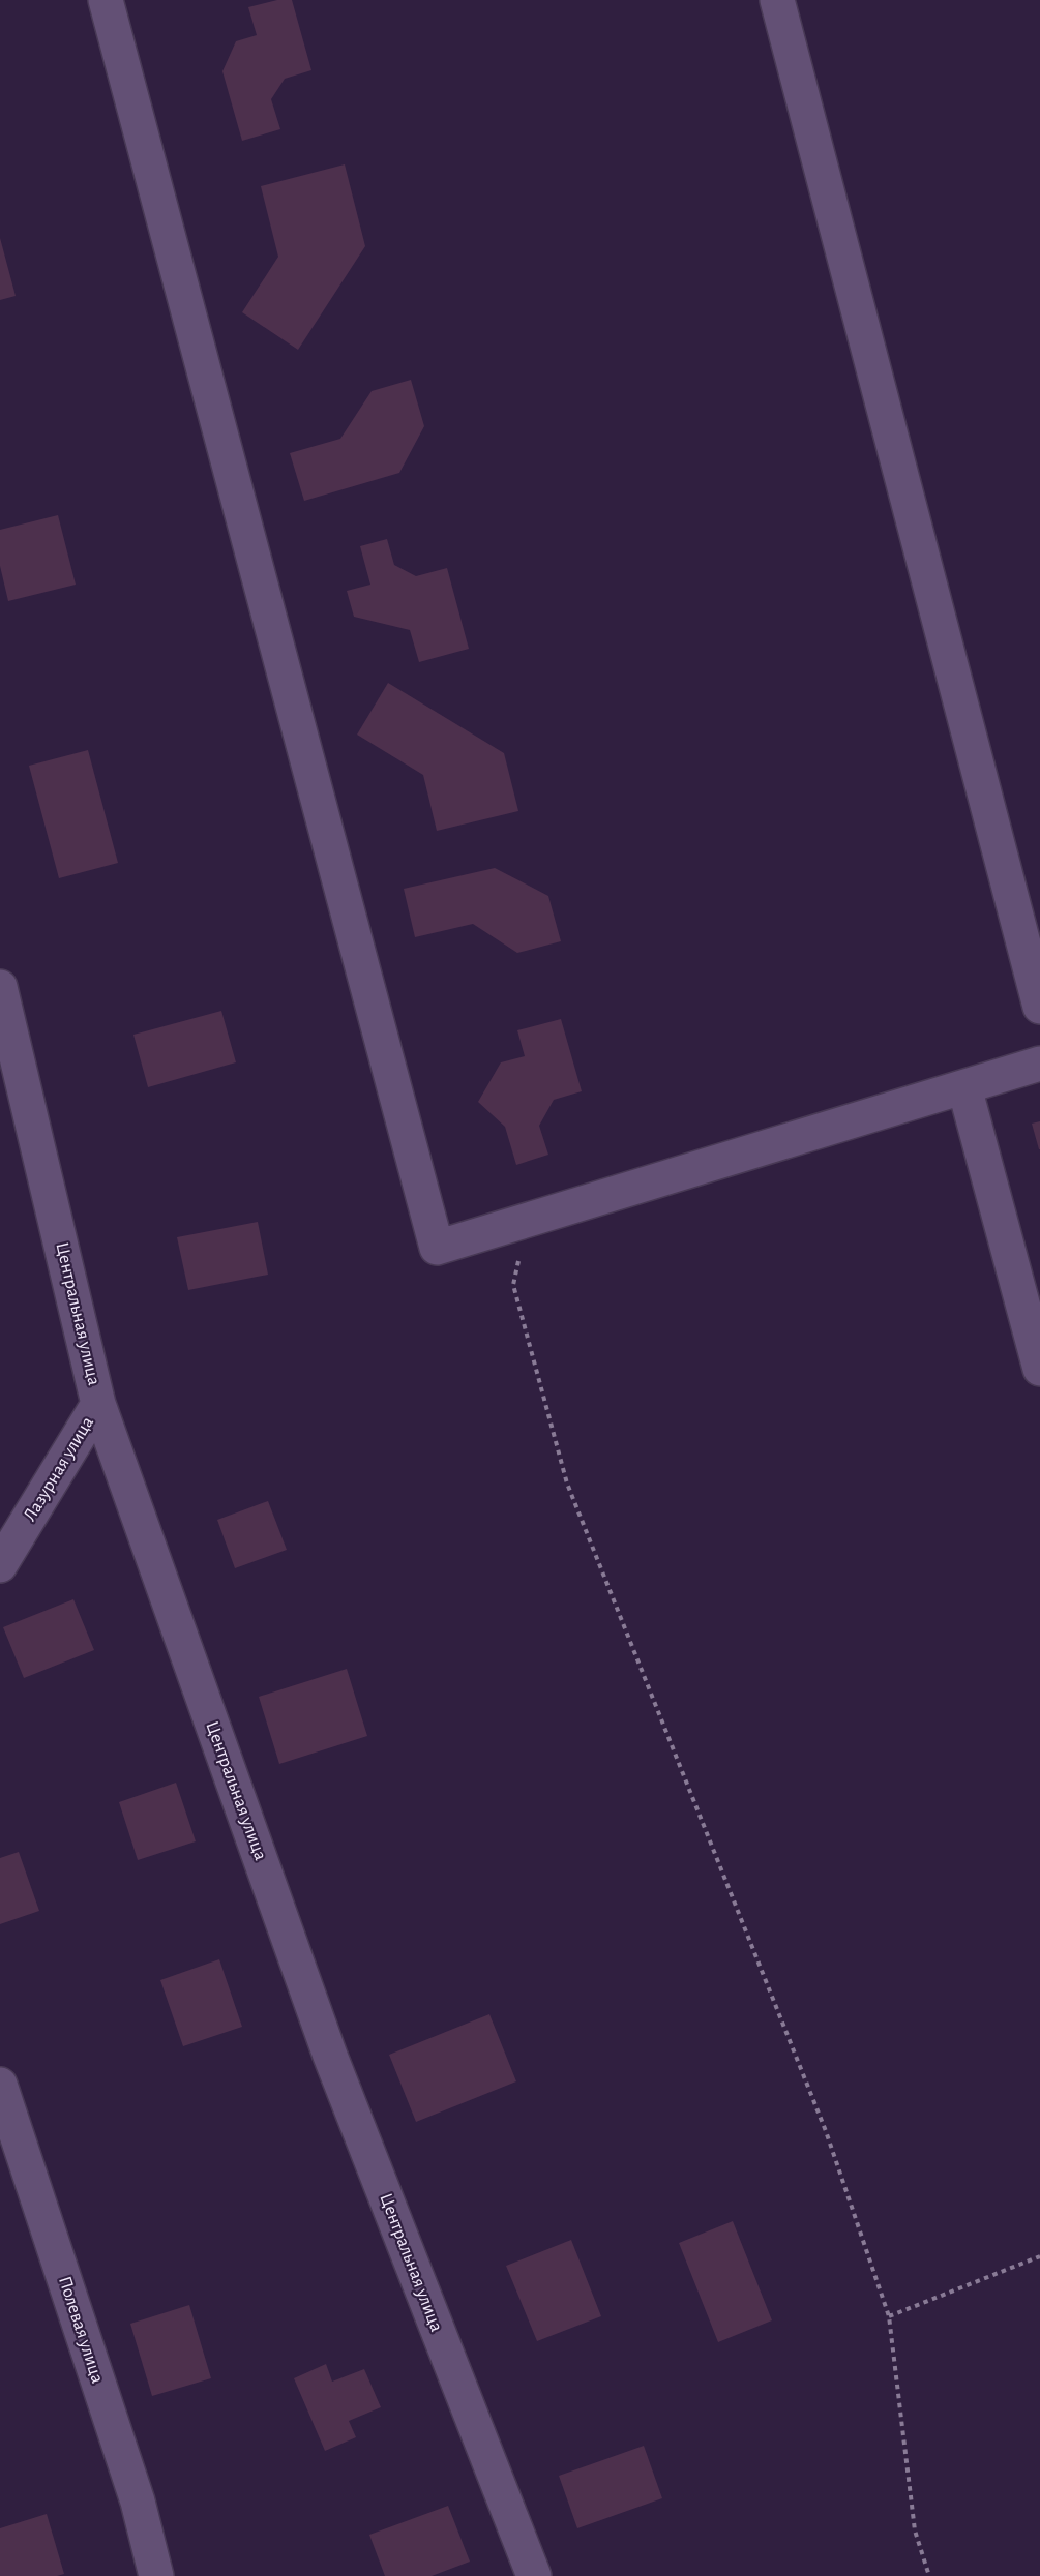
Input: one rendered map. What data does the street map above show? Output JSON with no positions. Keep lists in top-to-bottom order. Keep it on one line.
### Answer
{"streets":{"street":["Центральная улица","Лазурная улица","Полевая улица"]},"crossings":[["Центральная улица","Лазурная улица"]]}
